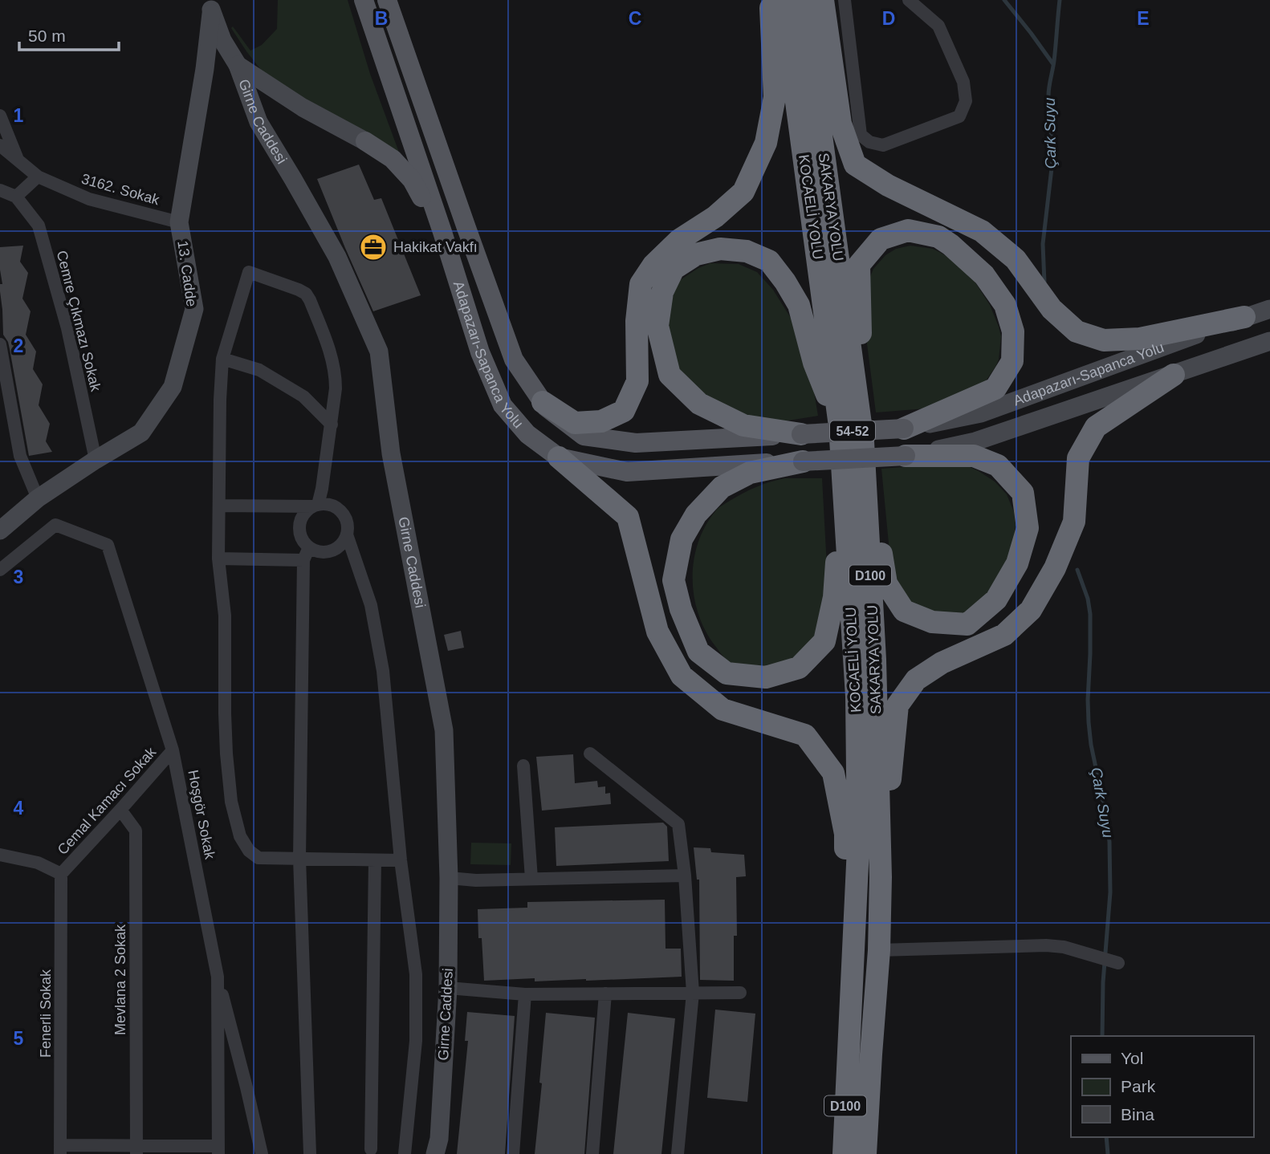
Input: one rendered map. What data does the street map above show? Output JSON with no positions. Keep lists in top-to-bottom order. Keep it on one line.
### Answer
{"streets":{"highway":["KOCAELİ YOLU","SAKARYA YOLU","D100"],"main road":["Adapazarı-Sapanca Yolu","54-52"],"street":["Girne Caddesi","3162. Sokak","13. Cadde","Cemre Çıkmazı Sokak","Cemal Kamacı Sokak","Hoşgör Sokak","Mevlana 2 Sokak","Fenerli Sokak"]},"crossings":[["Girne Caddesi","13. Cadde"],["3162. Sokak","13. Cadde"],["13. Cadde","Cemre Çıkmazı Sokak"],["Adapazarı-Sapanca Yolu","54-52"],["Cemal Kamacı Sokak","Hoşgör Sokak"],["Cemal Kamacı Sokak","Mevlana 2 Sokak"],["Cemal Kamacı Sokak","Fenerli Sokak"]],"water":["Çark Suyu"],"places":{"office":["Hakikat Vakfı"]},"legend":["Yol","Park","Bina"],"scale_bar":"50 m","grid":{"columns":["B","C","D","E"],"rows":["1","2","3","4","5"]}}
